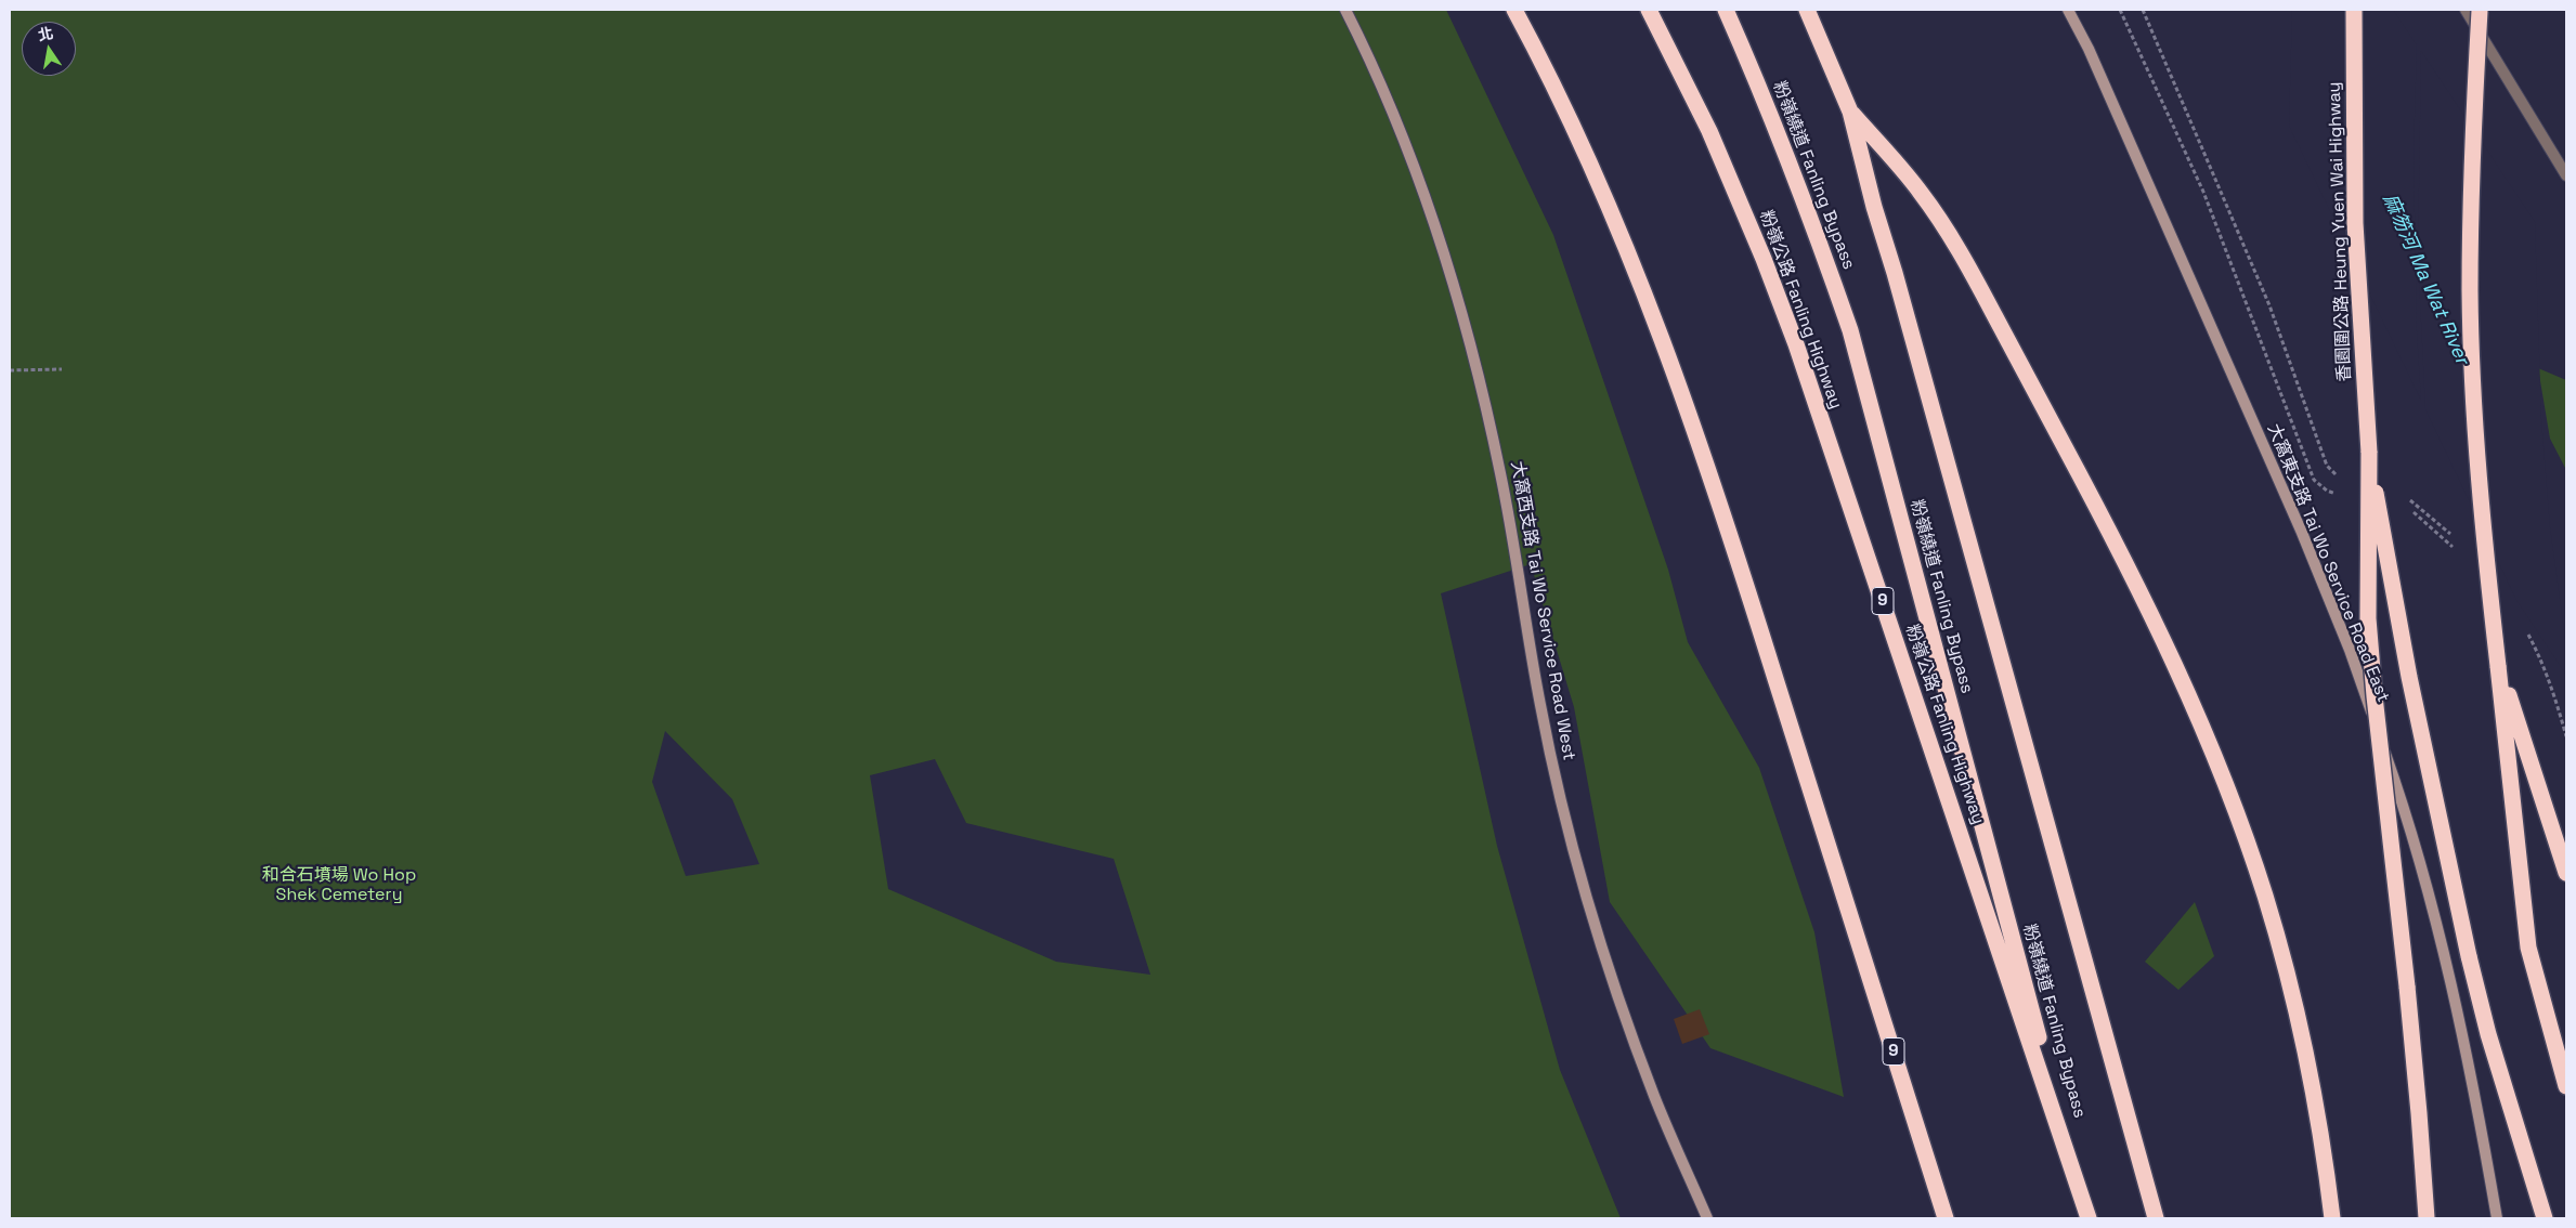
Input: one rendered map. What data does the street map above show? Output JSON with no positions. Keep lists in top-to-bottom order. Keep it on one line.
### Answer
{"streets":{"highway":["粉嶺繞道 Fanling Bypass","香園圍公路 Heung Yuen Wai Highway","粉嶺公路 Fanling Highway","9"],"street":["大窩東支路 Tai Wo Service Road East","大窩西支路 Tai Wo Service Road West"]},"crossings":[["粉嶺繞道 Fanling Bypass","粉嶺公路 Fanling Highway"]],"water":["麻笏河 Ma Wat River"],"parks":["和合石墳場 Wo Hop Shek Cemetery"],"north":"top"}
